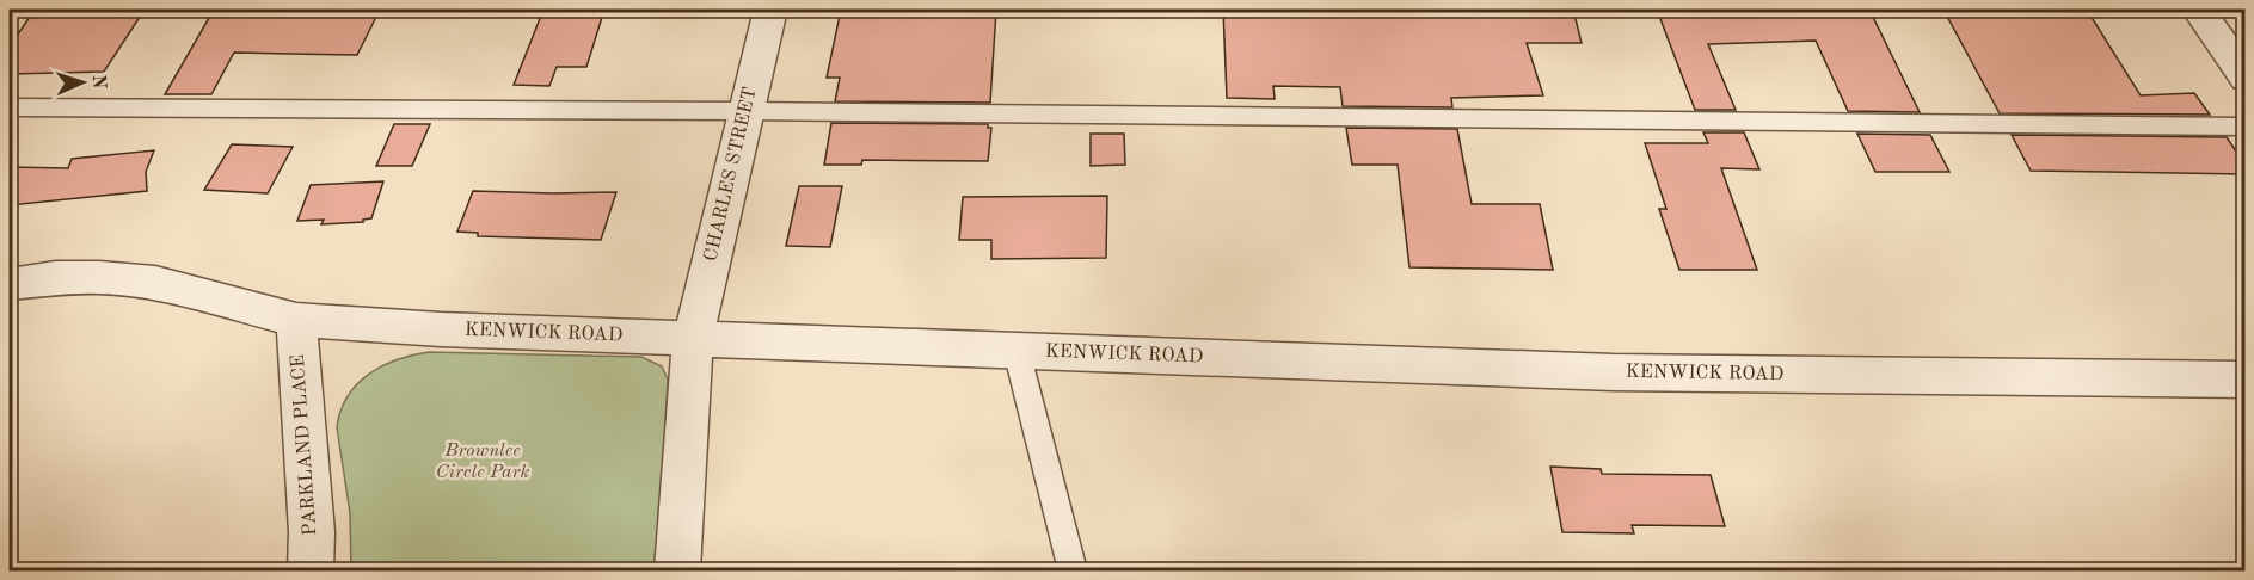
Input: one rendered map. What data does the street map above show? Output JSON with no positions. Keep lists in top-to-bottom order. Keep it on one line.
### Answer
{"streets":{"street":["CHARLES STREET","KENWICK ROAD","PARKLAND PLACE"]},"crossings":[["CHARLES STREET","KENWICK ROAD"],["KENWICK ROAD","PARKLAND PLACE"]],"parks":["Brownlee Circle Park"],"north":"right"}
